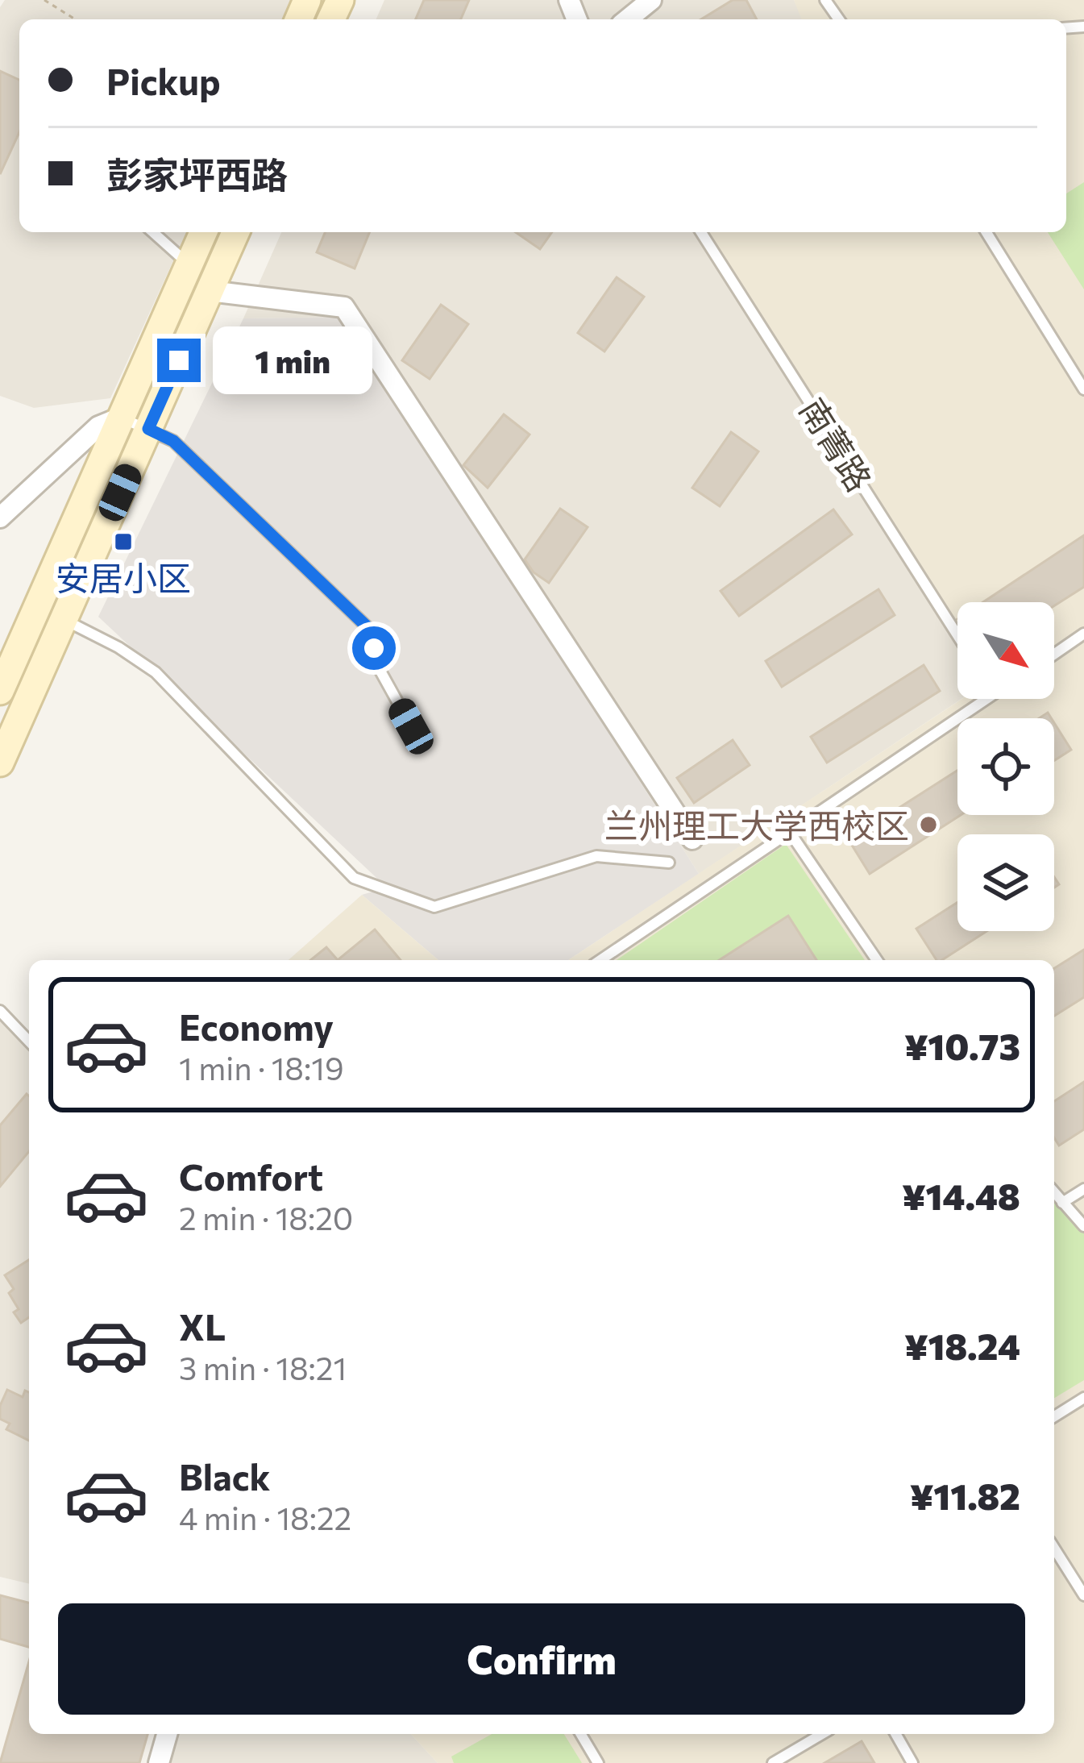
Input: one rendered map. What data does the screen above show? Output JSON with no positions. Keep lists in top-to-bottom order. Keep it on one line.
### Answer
{"streets":{"lane":["南菁路"]},"places":{"transit":["安居小区"],"other":["兰州理工大学西校区"]},"north":"bottom right","page":{"banner":["Pickup","彭家坪西路"],"bubble":"1 min","list":[{"name":"Economy","note":"1 min · 18:19","value":"¥10.73"},{"name":"Comfort","note":"2 min · 18:20","value":"¥14.48"},{"name":"XL","note":"3 min · 18:21","value":"¥18.24"},{"name":"Black","note":"4 min · 18:22","value":"¥11.82"}],"buttons":"Confirm"}}
